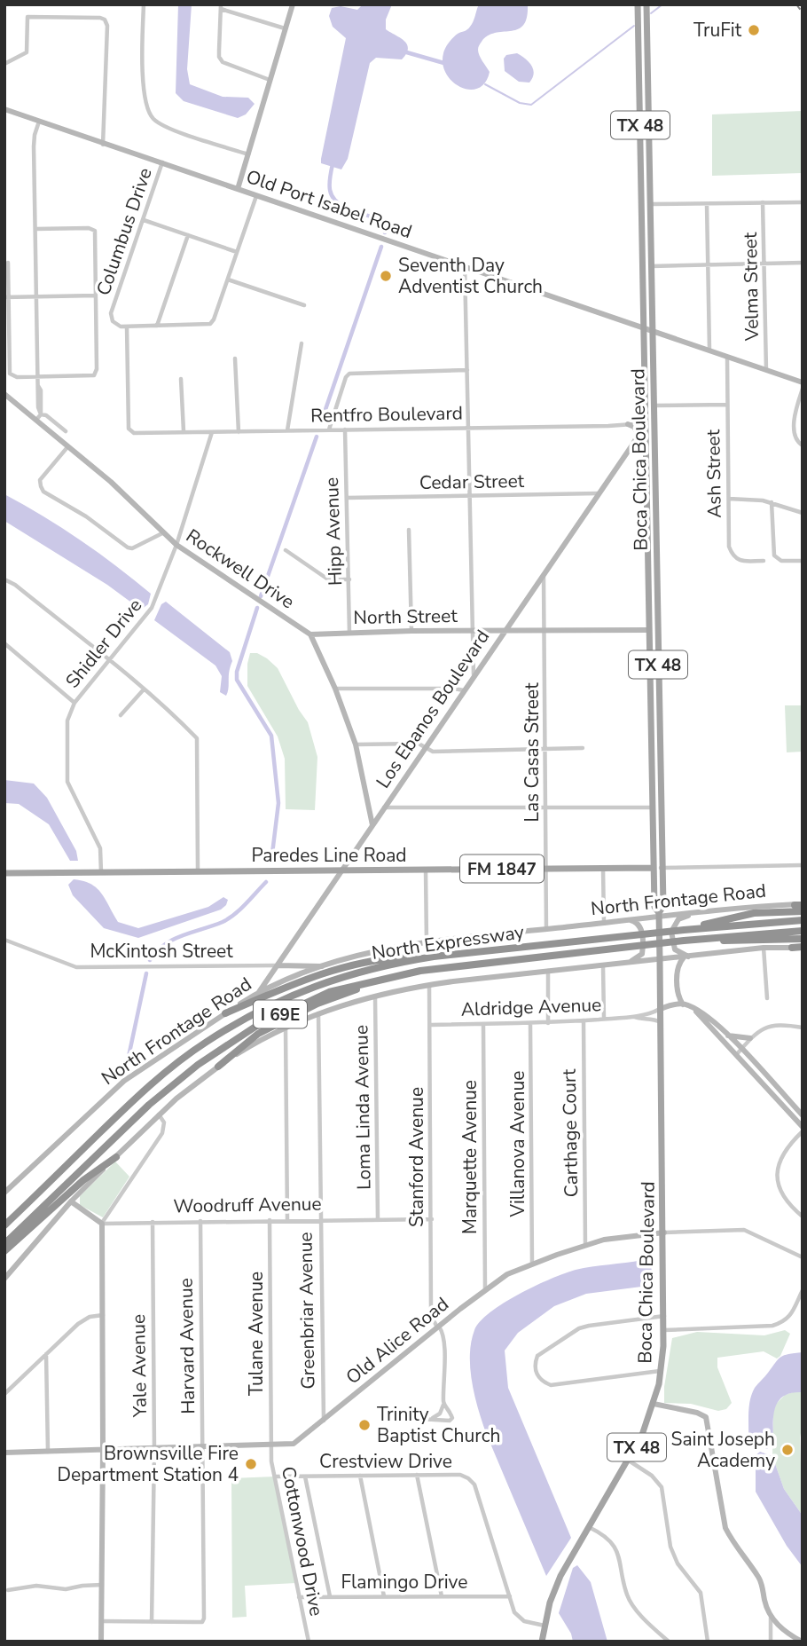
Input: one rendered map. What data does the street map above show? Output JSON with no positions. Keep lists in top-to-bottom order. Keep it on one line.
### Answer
{"streets":{"highway":["North Expressway","I 69E"],"main road":["TX 48","Boca Chica Boulevard","Paredes Line Road","FM 1847"],"street":["Old Port Isabel Road","Columbus Drive","Velma Street","Rentfro Boulevard","Ash Street","Cedar Street","Hipp Avenue","Rockwell Drive","North Street","Shidler Drive","Los Ebanos Boulevard","Las Casas Street","North Frontage Road","McKintosh Street","Aldridge Avenue","Loma Linda Avenue","Carthage Court","Villanova Avenue","Stanford Avenue","Marquette Avenue","Woodruff Avenue","Greenbriar Avenue","Tulane Avenue","Old Alice Road","Harvard Avenue","Yale Avenue","Crestview Drive","Cottonwood Drive","Flamingo Drive"]},"crossings":[["Old Port Isabel Road","Columbus Drive"],["Old Port Isabel Road","Velma Street"],["Old Port Isabel Road","Boca Chica Boulevard"],["Old Port Isabel Road","Ash Street"],["Columbus Drive","Rentfro Boulevard"],["Rentfro Boulevard","Boca Chica Boulevard"],["Rentfro Boulevard","Hipp Avenue"],["Rentfro Boulevard","Shidler Drive"],["Rentfro Boulevard","Los Ebanos Boulevard"],["Boca Chica Boulevard","North Street"],["Boca Chica Boulevard","Los Ebanos Boulevard"],["Boca Chica Boulevard","Paredes Line Road"],["Boca Chica Boulevard","North Frontage Road"],["Boca Chica Boulevard","Aldridge Avenue"],["Boca Chica Boulevard","Old Alice Road"],["Boca Chica Boulevard","Crestview Drive"],["Cedar Street","Hipp Avenue"],["Cedar Street","Los Ebanos Boulevard"],["Hipp Avenue","North Street"],["Rockwell Drive","North Street"],["Rockwell Drive","Shidler Drive"],["North Street","Los Ebanos Boulevard"],["North Street","Las Casas Street"],["Shidler Drive","Paredes Line Road"],["Los Ebanos Boulevard","Las Casas Street"],["Los Ebanos Boulevard","Paredes Line Road"],["Los Ebanos Boulevard","North Frontage Road"],["Los Ebanos Boulevard","McKintosh Street"],["Las Casas Street","Paredes Line Road"],["Las Casas Street","North Frontage Road"],["North Frontage Road","McKintosh Street"],["North Expressway","I 69E"],["Aldridge Avenue","Carthage Court"],["Aldridge Avenue","Villanova Avenue"],["Aldridge Avenue","Stanford Avenue"],["Aldridge Avenue","Marquette Avenue"],["Loma Linda Avenue","Woodruff Avenue"],["Carthage Court","Old Alice Road"],["Villanova Avenue","Old Alice Road"],["Stanford Avenue","Woodruff Avenue"],["Stanford Avenue","Old Alice Road"],["Marquette Avenue","Old Alice Road"],["Woodruff Avenue","Greenbriar Avenue"],["Woodruff Avenue","Tulane Avenue"],["Woodruff Avenue","Harvard Avenue"],["Woodruff Avenue","Yale Avenue"],["Greenbriar Avenue","Old Alice Road"],["Tulane Avenue","Old Alice Road"],["Tulane Avenue","Cottonwood Drive"],["Old Alice Road","Harvard Avenue"],["Old Alice Road","Yale Avenue"],["Old Alice Road","Cottonwood Drive"],["Harvard Avenue","Yale Avenue"],["Crestview Drive","Cottonwood Drive"],["Crestview Drive","Flamingo Drive"],["Cottonwood Drive","Flamingo Drive"]],"places":["TruFit","Seventh Day Adventist Church","Trinity Baptist Church","Saint Joseph Academy","Brownsville Fire Department Station 4"]}
